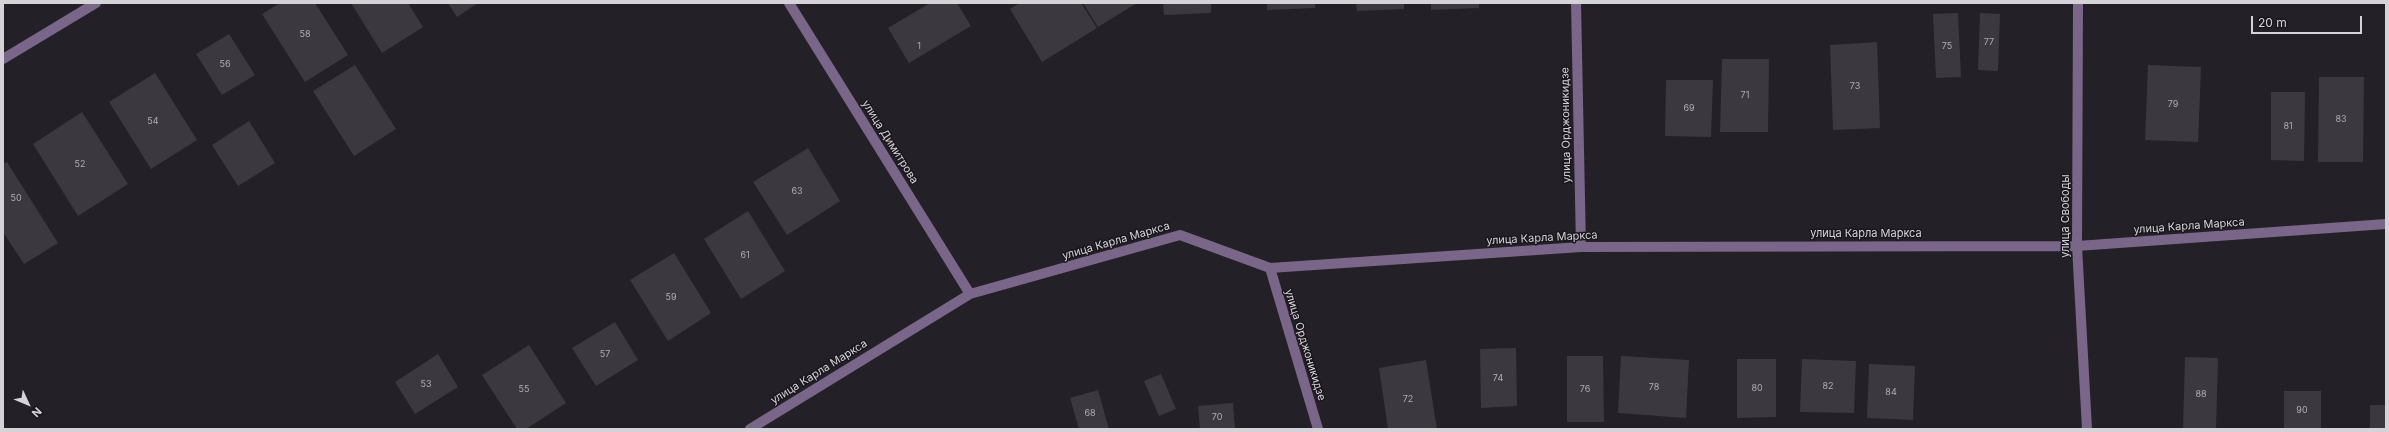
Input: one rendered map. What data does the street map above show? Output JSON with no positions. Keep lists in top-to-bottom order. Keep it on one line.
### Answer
{"streets":{"street":["улица Орджоникидзе","улица Димитрова","улица Свободы","улица Карла Маркса"]},"crossings":[["улица Орджоникидзе","улица Карла Маркса"],["улица Димитрова","улица Карла Маркса"],["улица Свободы","улица Карла Маркса"]],"house_numbers":["58","77","1","75","56","73","71","79","69","83","54","81","52","63","50","61","59","57","74","53","82","78","80","55","76","84","88","72","90","68","70"],"scale_bar":"20 m","north":"bottom right"}
